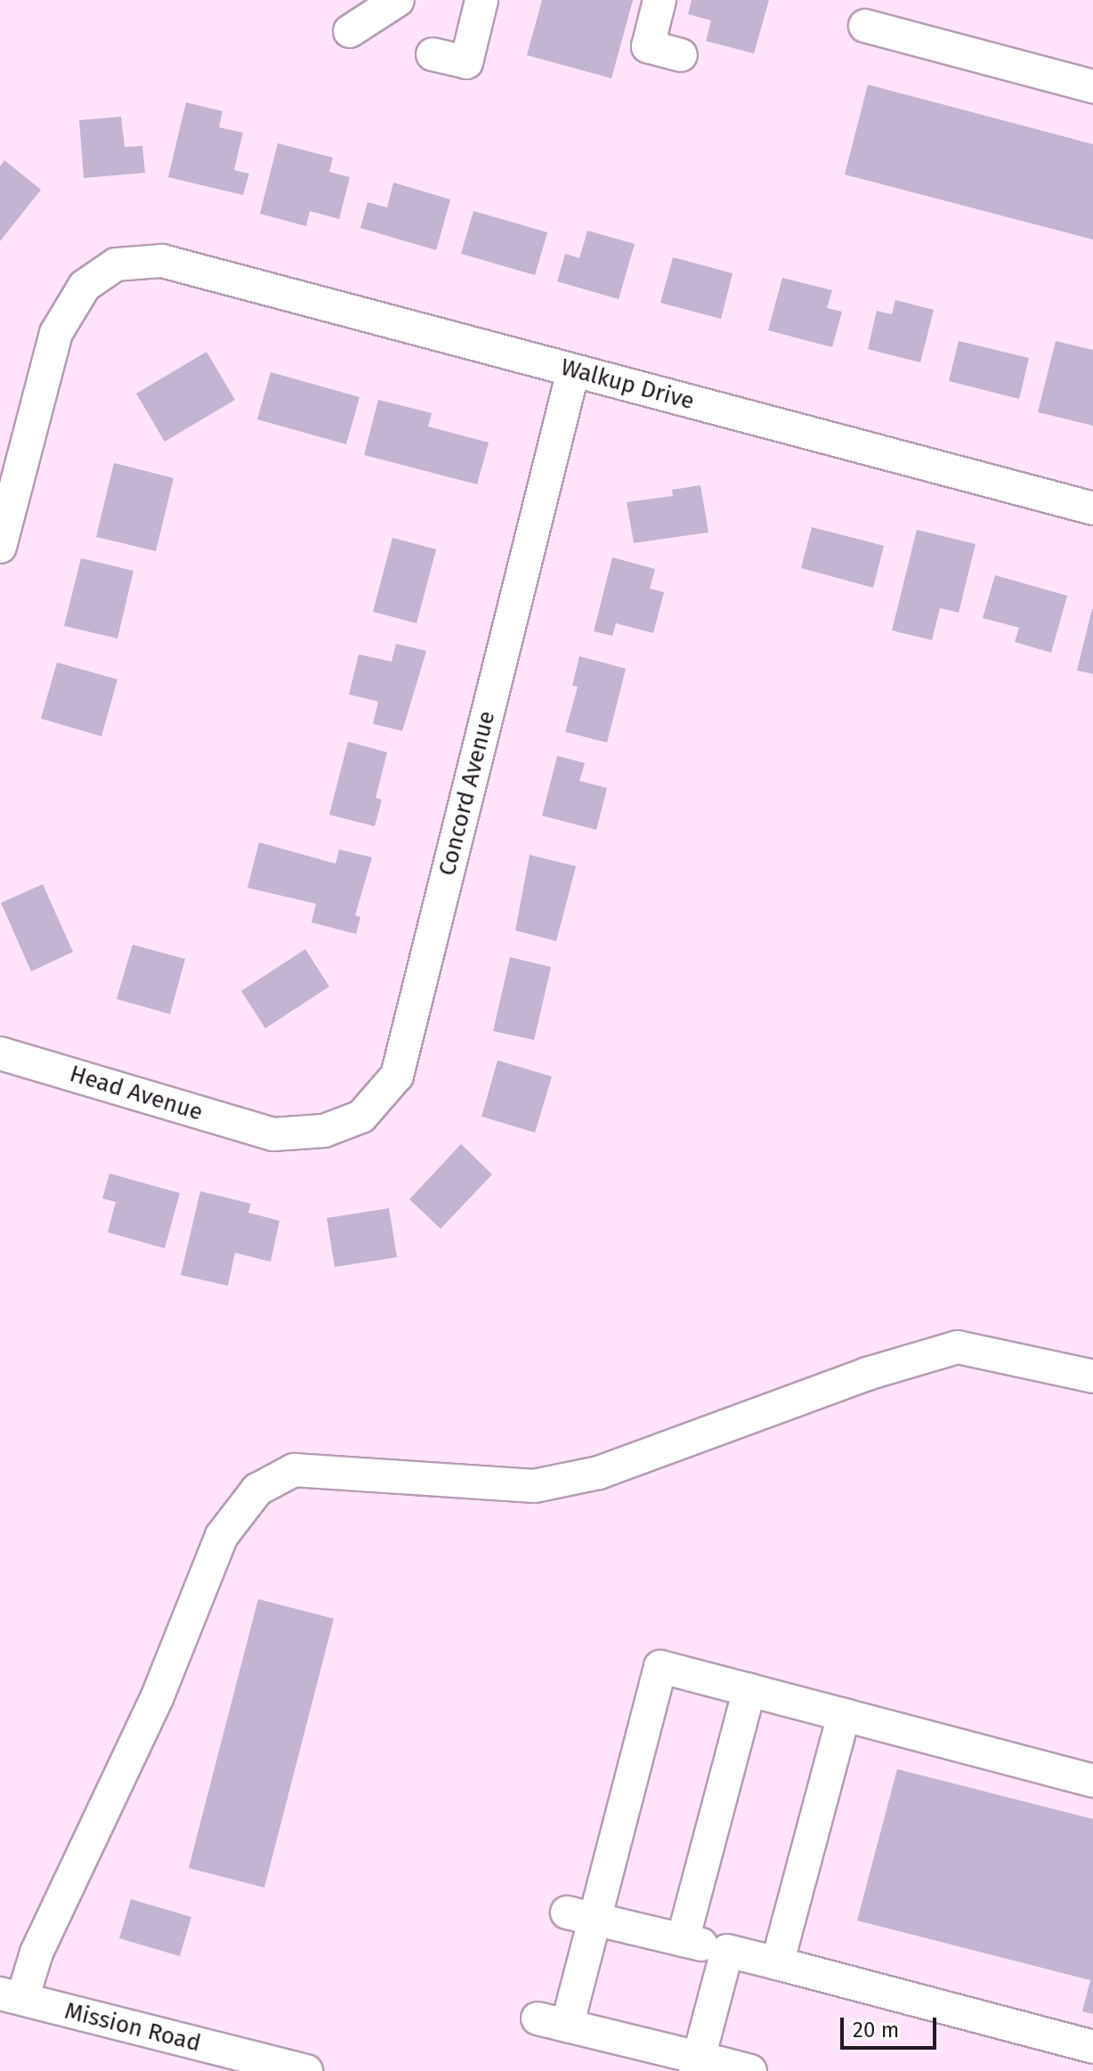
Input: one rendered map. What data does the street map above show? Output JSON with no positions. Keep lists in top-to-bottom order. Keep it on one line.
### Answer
{"streets":{"street":["Walkup Drive","Concord Avenue","Head Avenue","Mission Road"]},"crossings":[["Walkup Drive","Concord Avenue"],["Concord Avenue","Head Avenue"]],"scale_bar":"20 m"}
